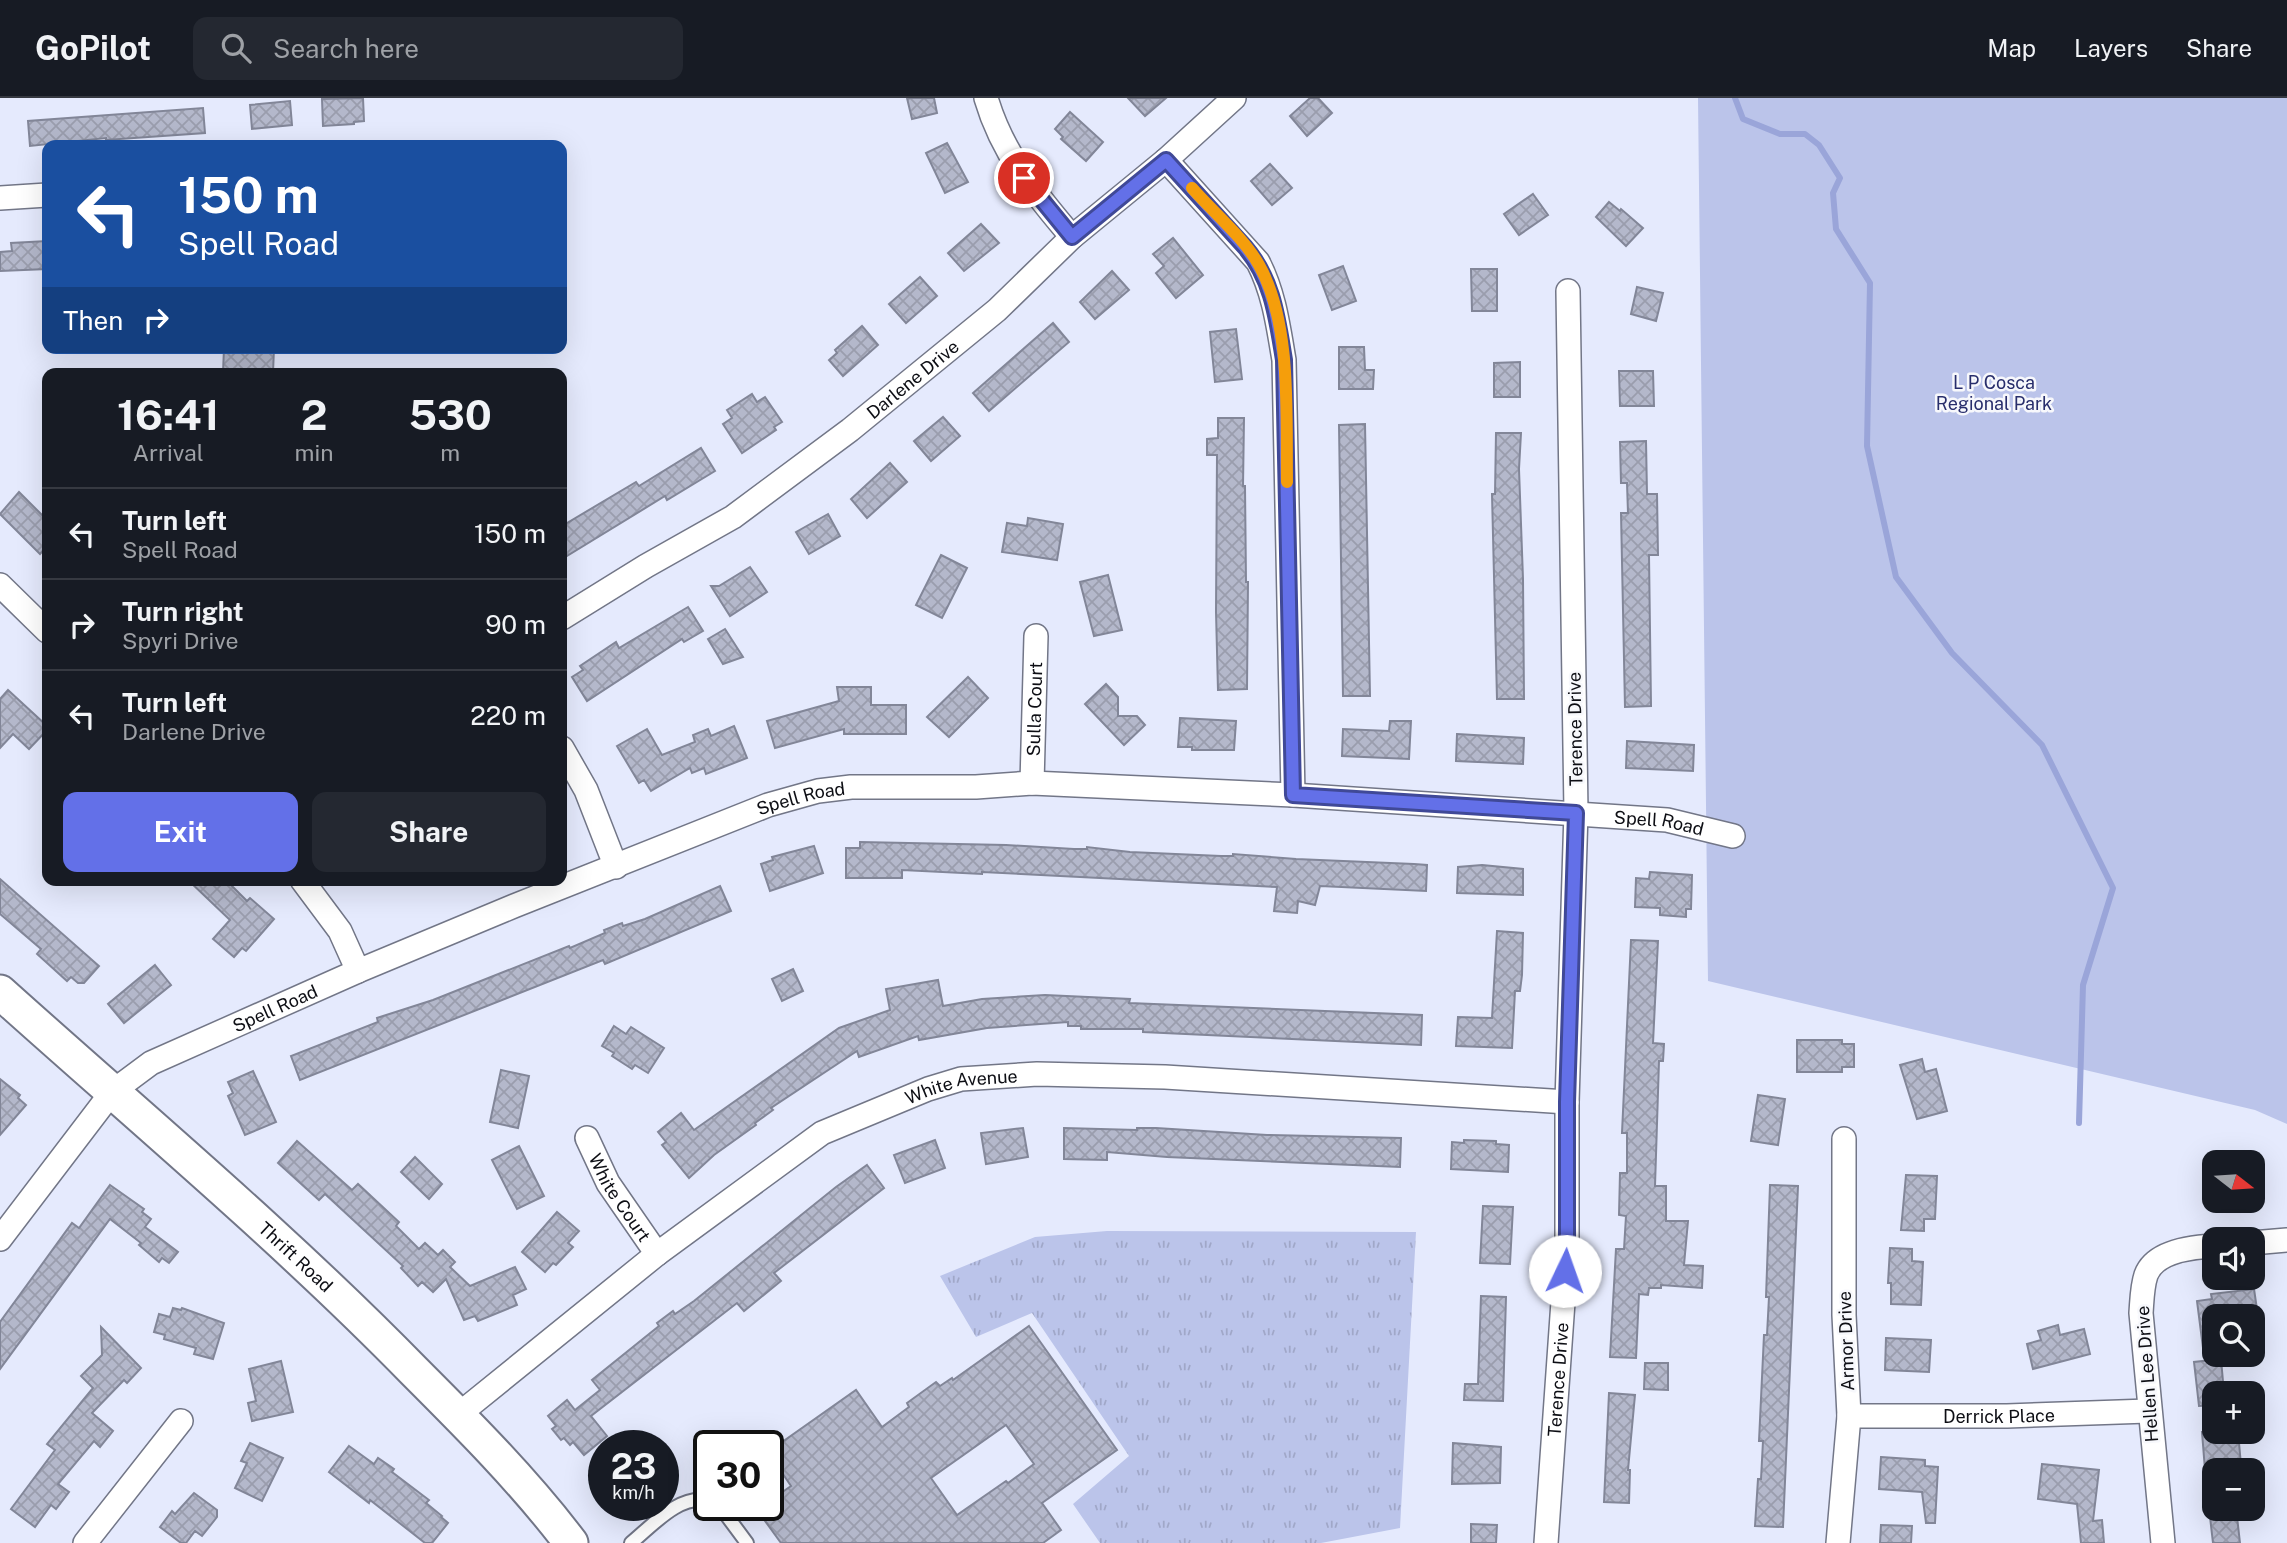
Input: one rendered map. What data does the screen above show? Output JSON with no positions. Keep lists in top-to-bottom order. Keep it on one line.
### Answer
{"streets":{"street":["Darlene Drive","Sulla Court","Terence Drive","Spell Road","White Avenue","White Court","Thrift Road","Armor Drive","Hellen Lee Drive","Derrick Place"]},"crossings":[["Sulla Court","Spell Road"],["Terence Drive","Spell Road"],["Terence Drive","White Avenue"],["Spell Road","Thrift Road"],["White Avenue","White Court"],["White Avenue","Thrift Road"],["Armor Drive","Derrick Place"],["Hellen Lee Drive","Derrick Place"]],"parks":["L P Cosca Regional Park"],"north":"right","page":{"header":"GoPilot","search":"Search here","nav":["Map","Layers","Share"],"turn":["150 m","Spell Road"],"then":"Then","eta":["16:41","Arrival","2","min","530","m"],"list":[{"name":"Turn left","note":"Spell Road","value":"150 m"},{"name":"Turn right","note":"Spyri Drive","value":"90 m"},{"name":"Turn left","note":"Darlene Drive","value":"220 m"}],"buttons":["Exit","Share"],"map_buttons":["+","−"],"speed":"23 km/h","limit":"30"}}
